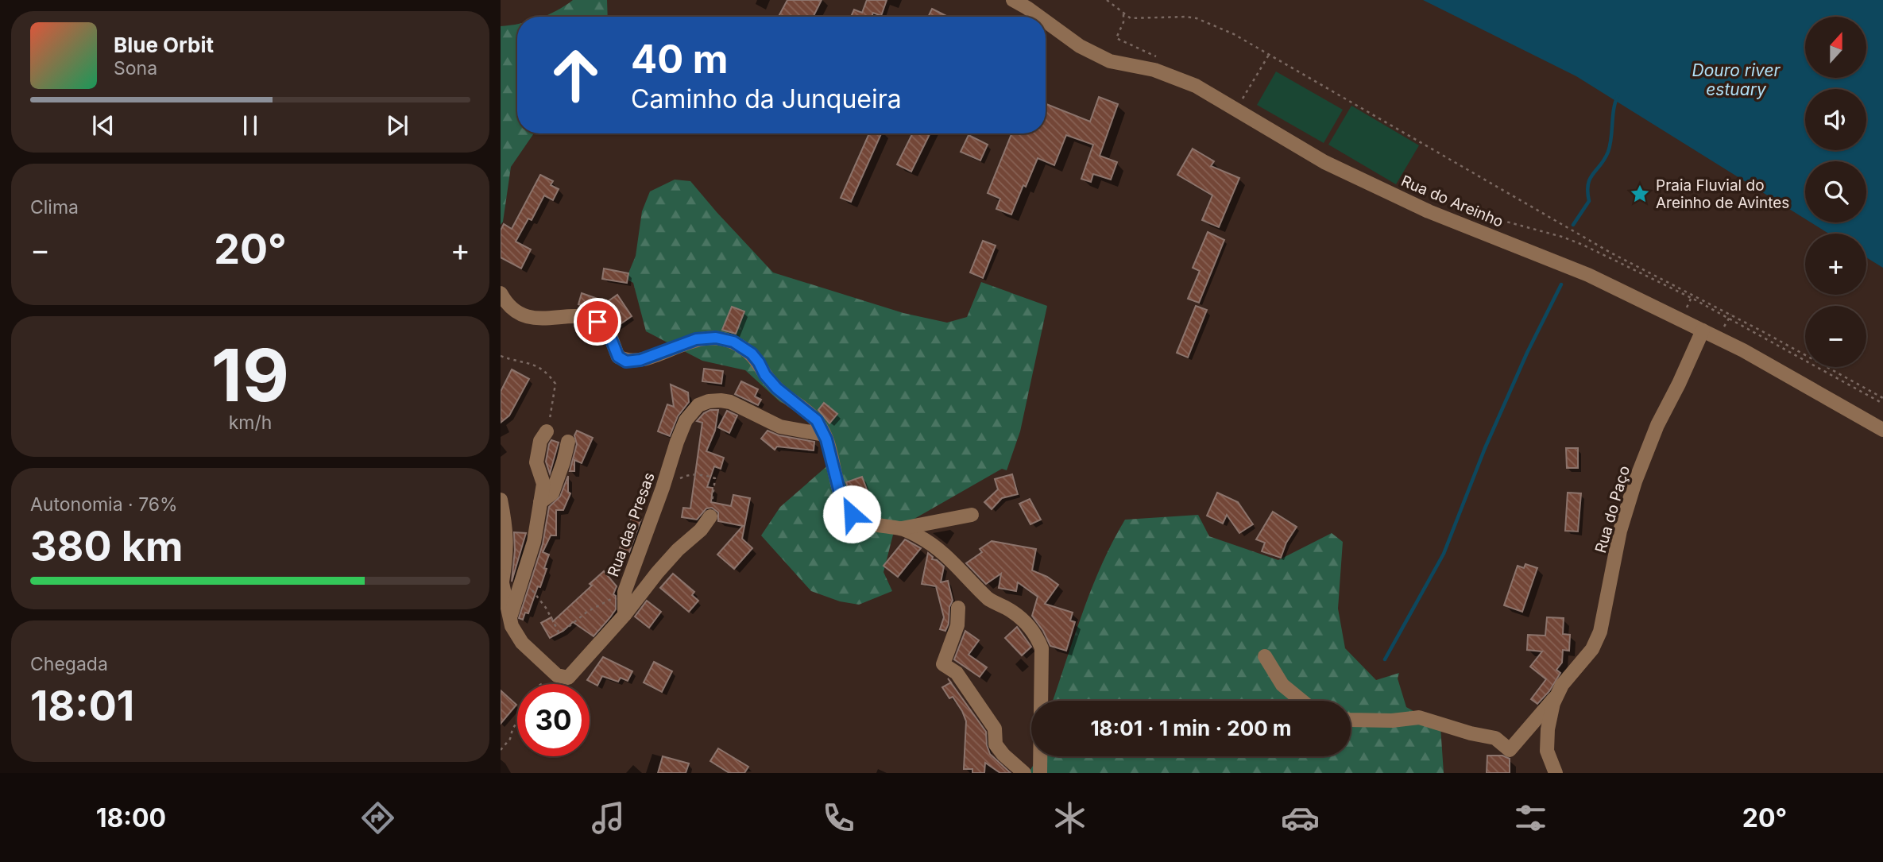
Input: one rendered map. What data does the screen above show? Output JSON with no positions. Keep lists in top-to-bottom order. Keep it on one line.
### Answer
{"streets":{"street":["Rua do Areinho","Rua do Paço","Rua das Presas"]},"crossings":[["Rua do Areinho","Rua do Paço"]],"water":["Douro river estuary"],"places":{"place":["Praia Fluvial do Areinho de Avintes"]},"north":"top","page":{"map_buttons":["+","−"],"turn":["40 m","Caminho da Junqueira"],"song":["Blue Orbit","Sona"],"tile":["Clima",["19","km/h"],["Autonomia · 76%","380 km"],["Chegada","18:01"]],"heat":["−","20°","+"],"limit":"30","trip":"18:01 · 1 min · 200 m","tabs":["18:00","20°"]}}
